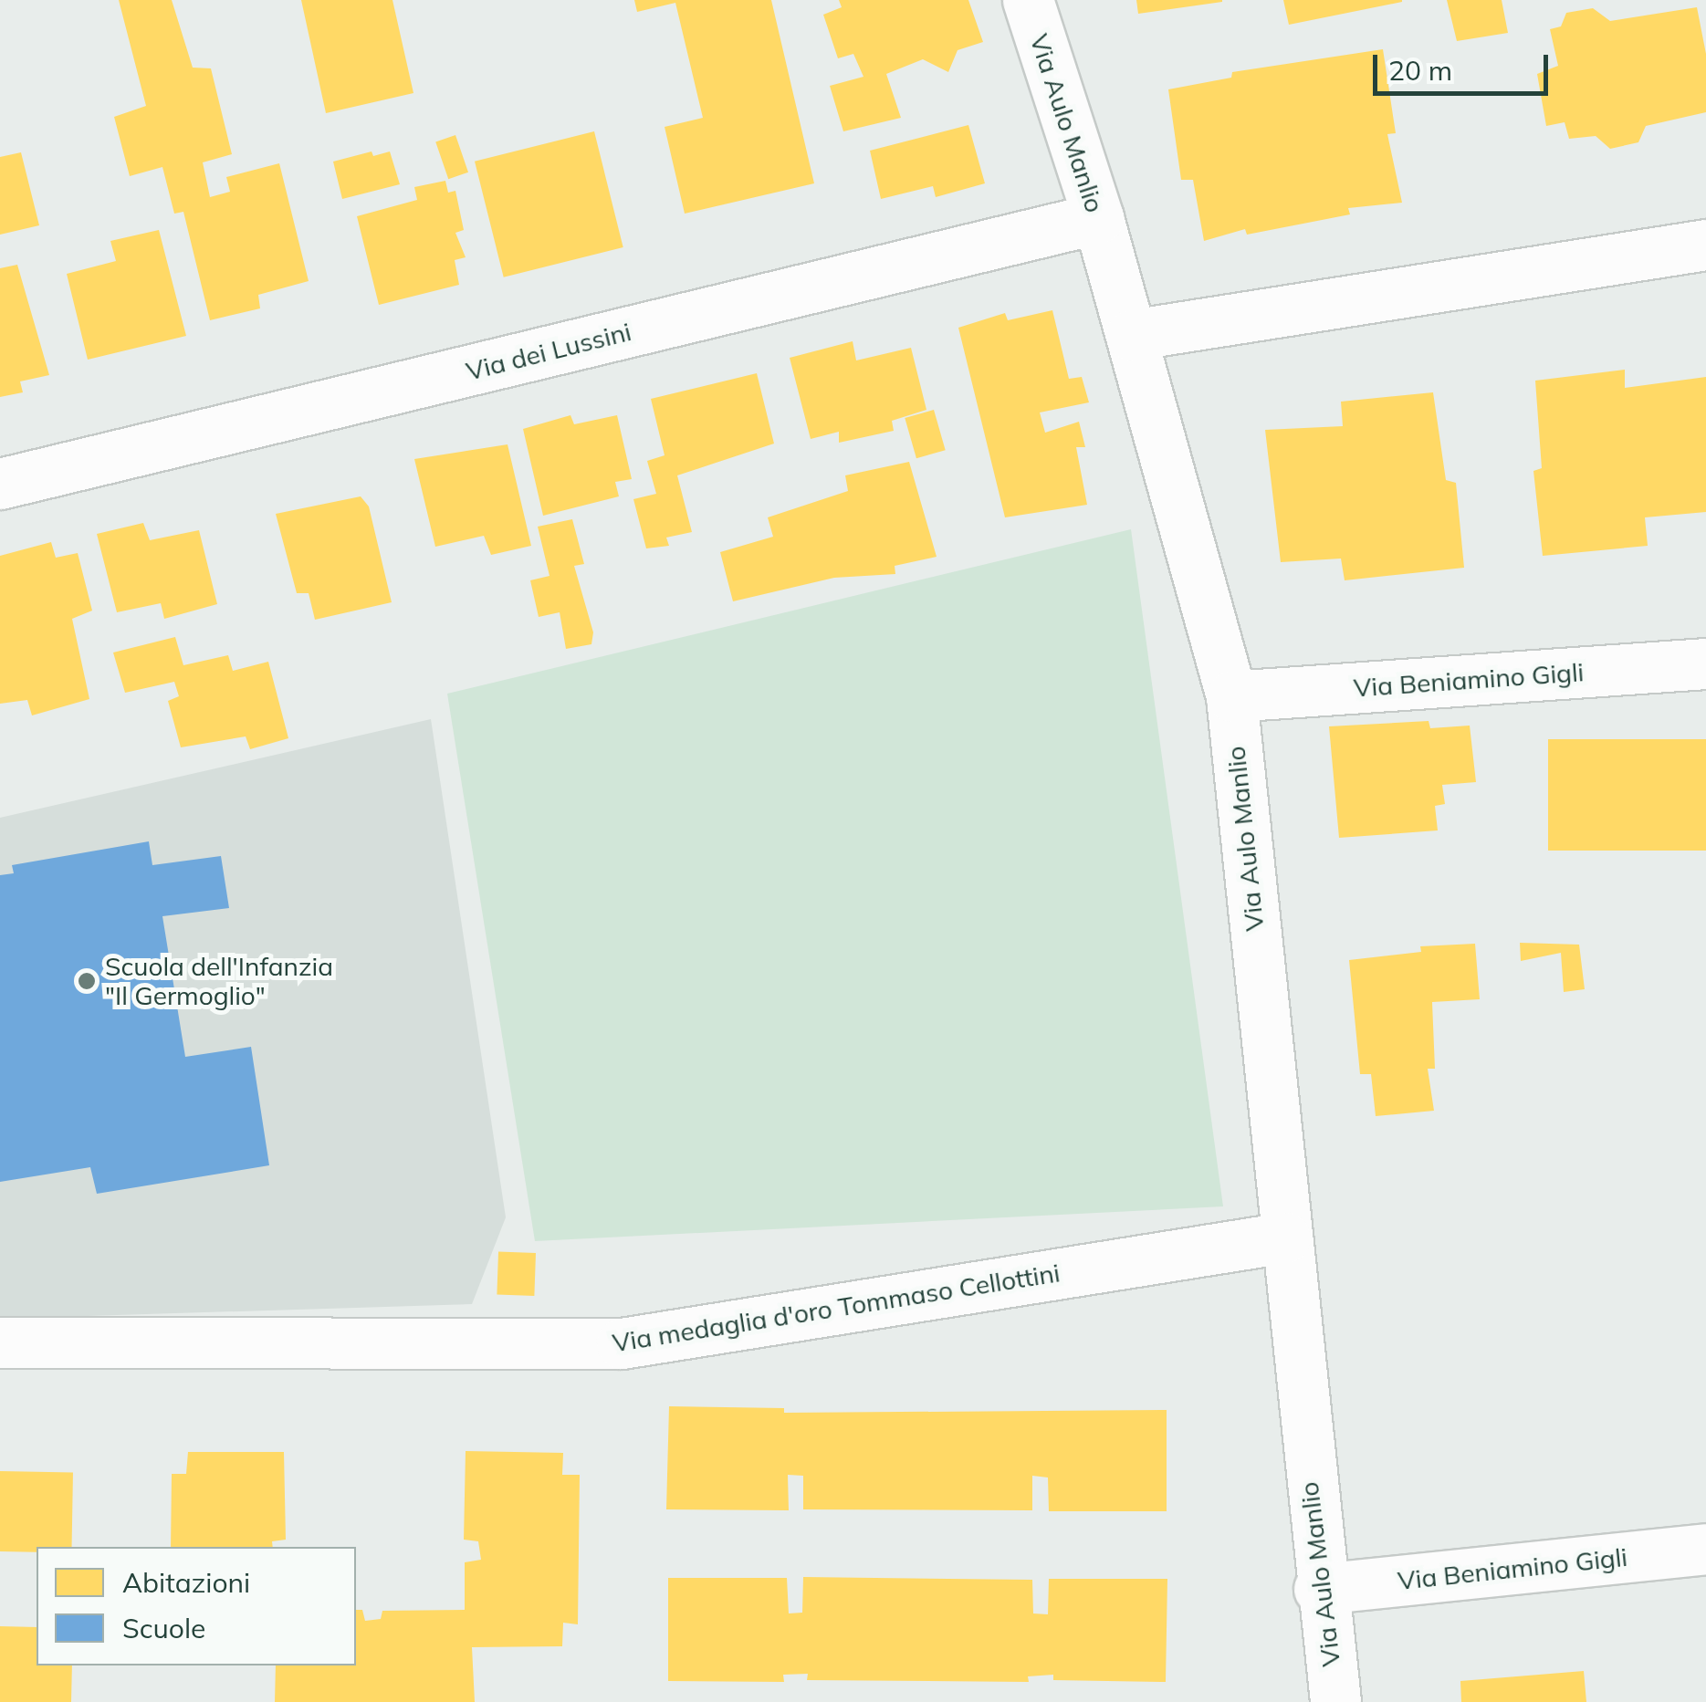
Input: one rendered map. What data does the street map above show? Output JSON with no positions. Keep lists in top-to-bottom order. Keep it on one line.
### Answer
{"streets":{"street":["Via Aulo Manlio","Via dei Lussini","Via Beniamino Gigli","Via medaglia d'oro Tommaso Cellottini"]},"crossings":[["Via Aulo Manlio","Via dei Lussini"],["Via Aulo Manlio","Via Beniamino Gigli"],["Via Aulo Manlio","Via medaglia d'oro Tommaso Cellottini"]],"places":["Scuola dell'Infanzia \"Il Germoglio\""],"legend":["Abitazioni","Scuole"],"scale_bar":"20 m"}
